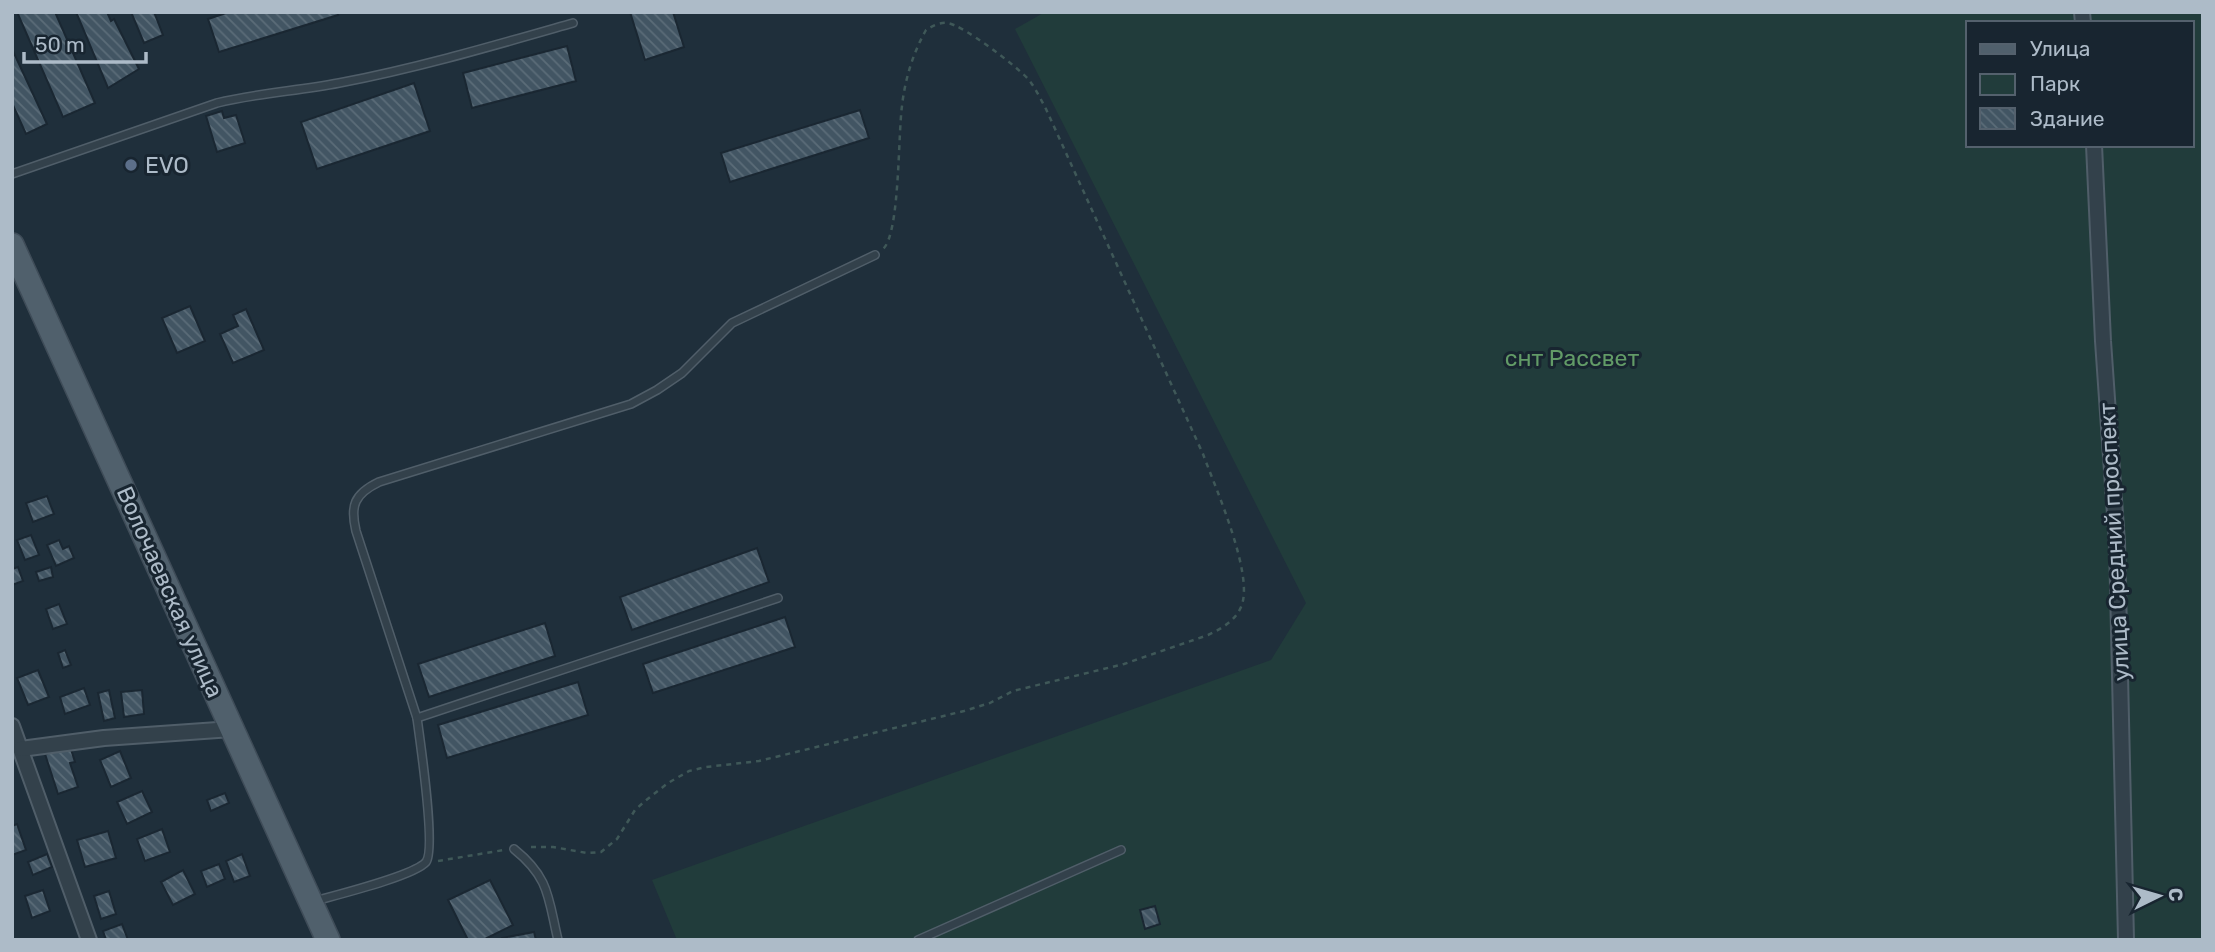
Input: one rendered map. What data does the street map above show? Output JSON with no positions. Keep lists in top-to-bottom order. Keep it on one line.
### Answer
{"streets":{"main road":["Волочаевская улица"],"street":["улица Средний проспект"]},"parks":["снт Рассвет"],"places":["EVO"],"legend":["Улица","Парк","Здание"],"scale_bar":"50 m","north":"right"}
